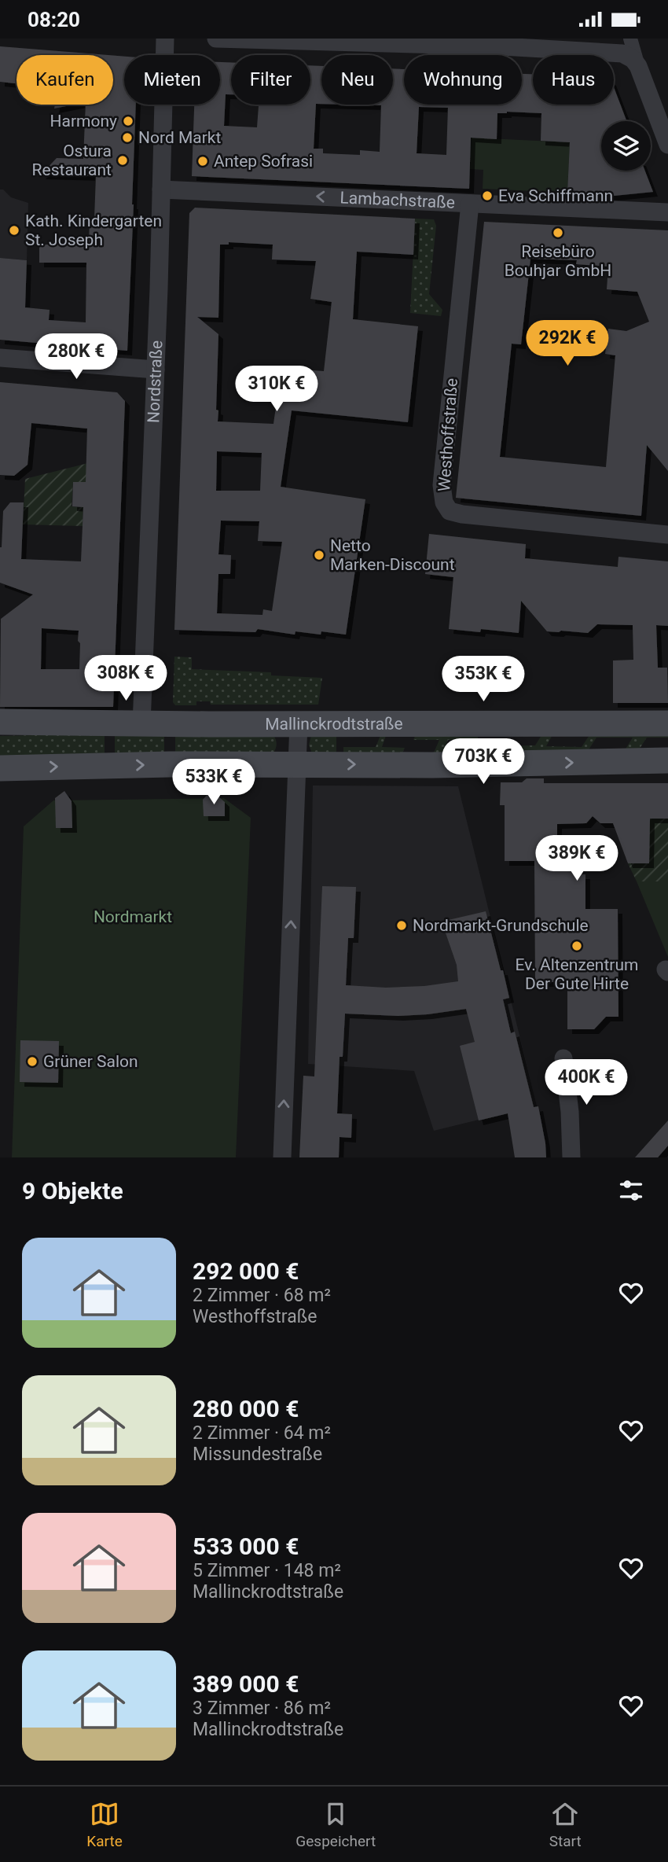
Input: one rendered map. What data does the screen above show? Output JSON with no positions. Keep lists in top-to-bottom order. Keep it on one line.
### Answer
{"streets":{"main road":["Mallinckrodtstraße"],"street":["Lambachstraße","Nordstraße","Westhoffstraße"]},"crossings":[["Lambachstraße","Nordstraße"],["Lambachstraße","Westhoffstraße"],["Nordstraße","Mallinckrodtstraße"]],"parks":["Nordmarkt"],"places":["Harmony","Nord Markt","Ostura Restaurant","Antep Sofrasi","Eva Schiffmann","Kath. Kindergarten St. Joseph","Reisebüro Bouhjar GmbH","Netto Marken-Discount","Nordmarkt-Grundschule","Ev. Altenzentrum Der Gute Hirte","Grüner Salon"],"page":{"status":"08:20","chip":["Kaufen","Mieten","Filter","Neu","Wohnung","Haus"],"price":["292K €","280K €","310K €","308K €","353K €","703K €","533K €","389K €","400K €"],"heading":"9 Objekte","list":[{"name":"292 000 €","note":"2 Zimmer · 68 m² · Westhoffstraße"},{"name":"280 000 €","note":"2 Zimmer · 64 m² · Missundestraße"},{"name":"533 000 €","note":"5 Zimmer · 148 m² · Mallinckrodtstraße"},{"name":"389 000 €","note":"3 Zimmer · 86 m² · Mallinckrodtstraße"}],"tabs":["Karte","Gespeichert","Start"]}}
